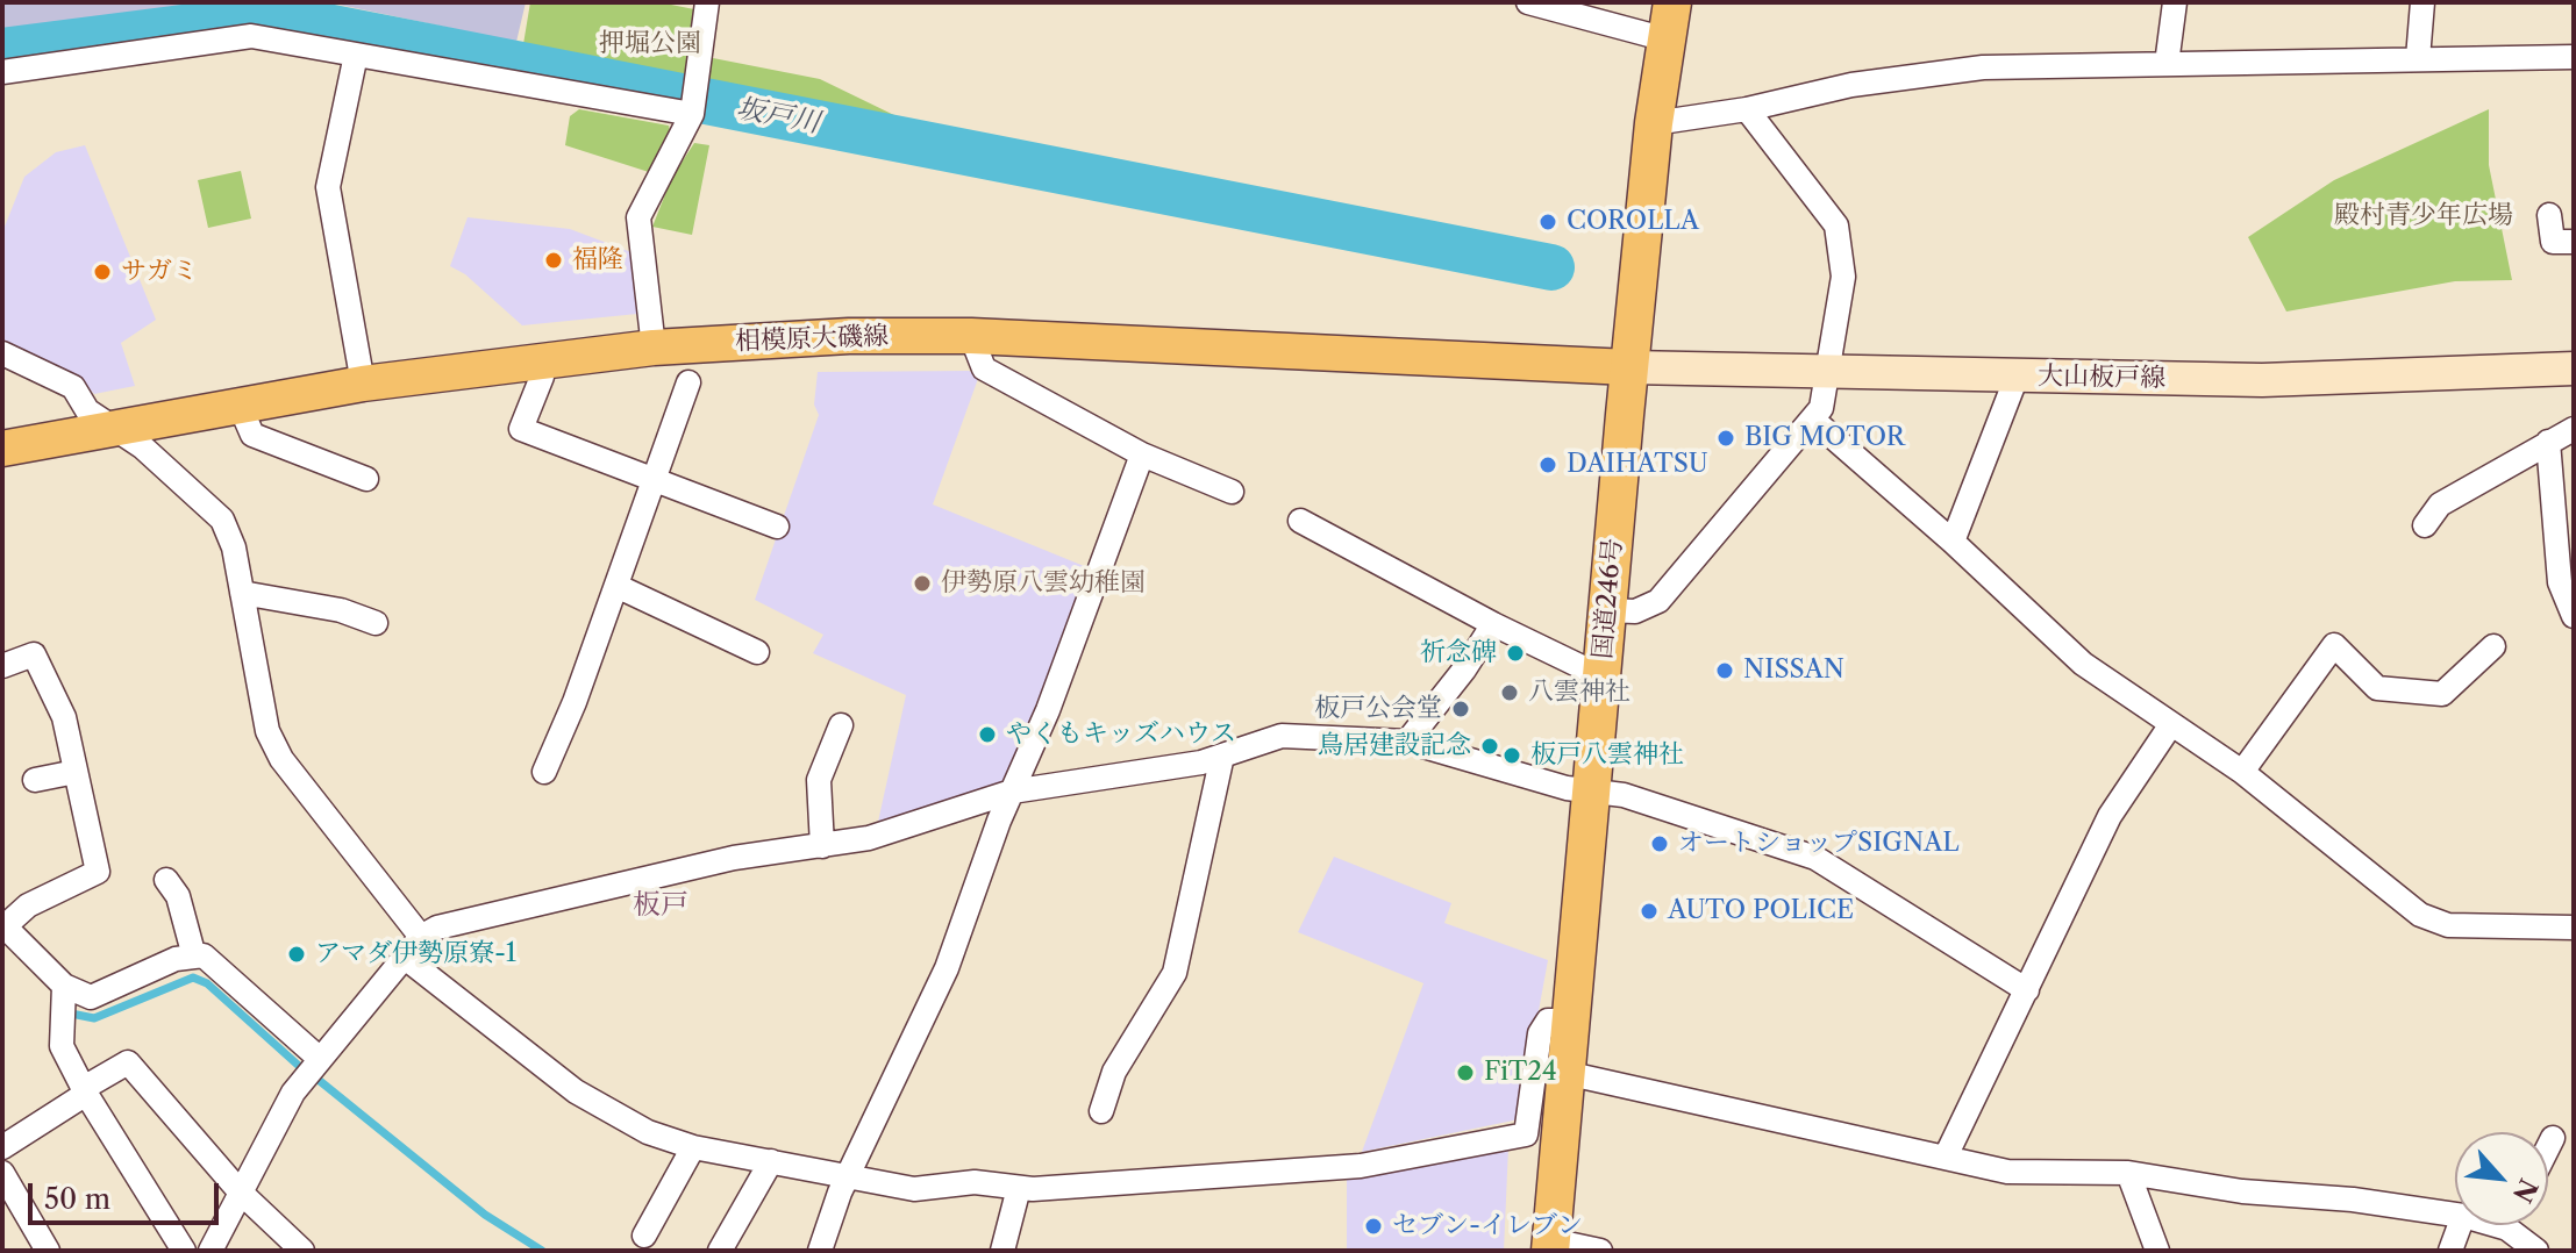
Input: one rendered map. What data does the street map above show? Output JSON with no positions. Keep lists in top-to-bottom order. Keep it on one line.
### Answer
{"streets":{"highway":["国道246号"],"main road":["相模原大磯線","大山板戸線"]},"crossings":[["相模原大磯線","大山板戸線"],["相模原大磯線","国道246号"],["大山板戸線","国道246号"]],"districts":["板戸"],"water":["坂戸川"],"parks":["押堀公園","殿村青少年広場"],"places":["COROLLA","福隆","サガミ","BIG MOTOR","DAIHATSU","伊勢原八雲幼稚園","祈念碑","NISSAN","八雲神社","板戸公会堂","やくもキッズハウス","鳥居建設記念","板戸八雲神社","オートショップSIGNAL","AUTO POLICE","アマダ伊勢原寮-1","FiT24","セブン-イレブン"],"scale_bar":"50 m","north":"bottom right"}
